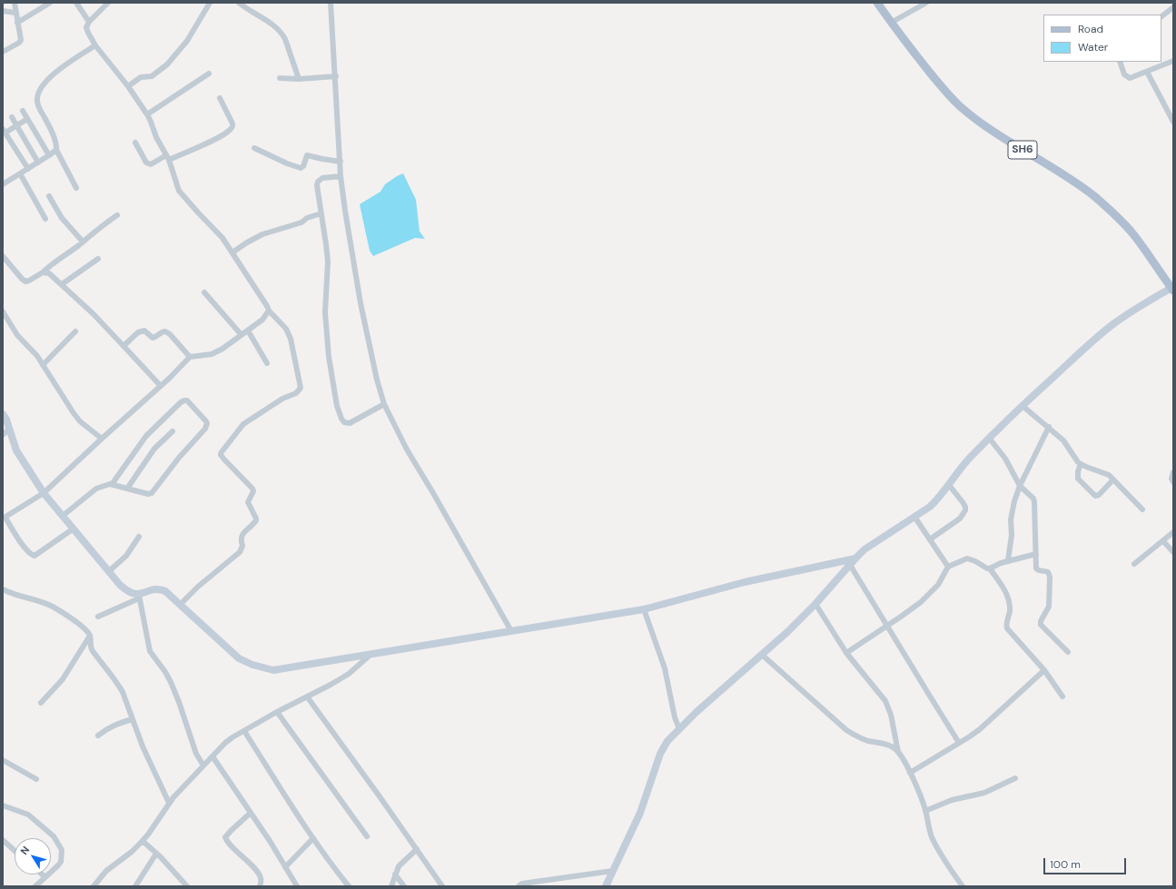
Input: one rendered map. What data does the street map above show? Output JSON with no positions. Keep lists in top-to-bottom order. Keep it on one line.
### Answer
{"streets":{"main road":["SH6"]},"legend":["Road","Water"],"scale_bar":"100 m","north":"top left"}
